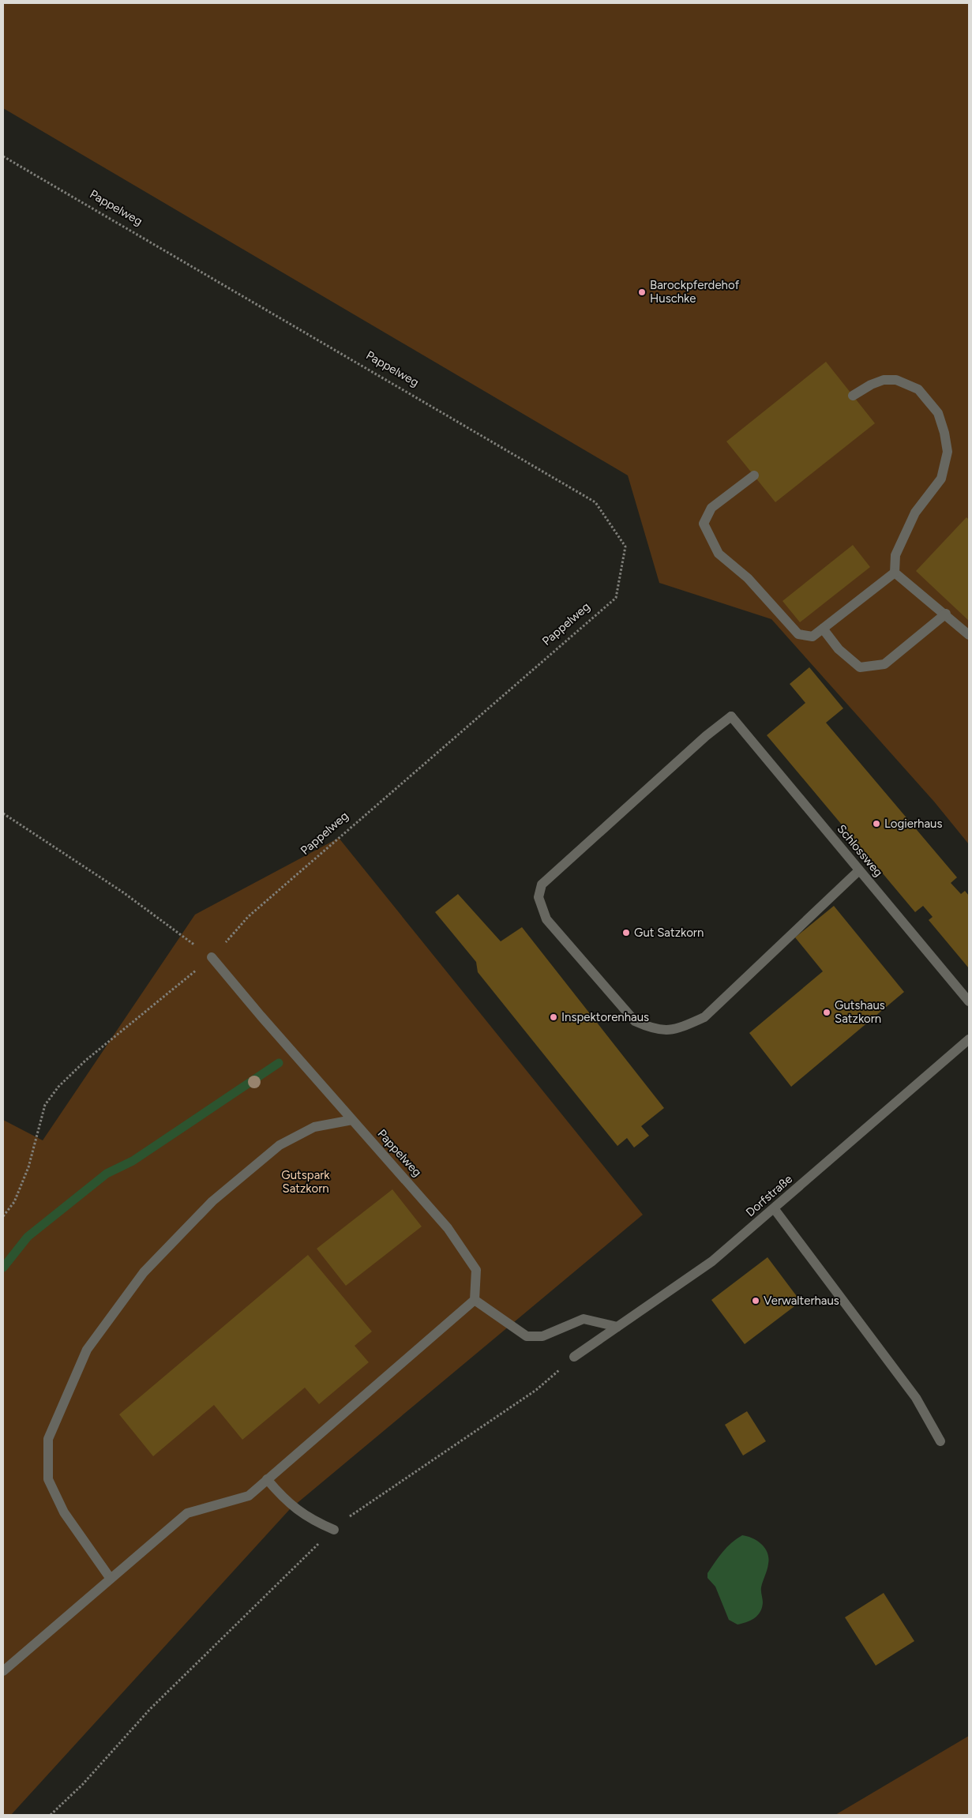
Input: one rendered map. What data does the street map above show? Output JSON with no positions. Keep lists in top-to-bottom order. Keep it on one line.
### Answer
{"streets":{"street":["Pappelweg","Schlossweg","Dorfstraße"]},"parks":["Gutspark Satzkorn"],"places":["Barockpferdehof Huschke","Logierhaus","Gut Satzkorn","Gutshaus Satzkorn","Inspektorenhaus","Verwalterhaus"]}
